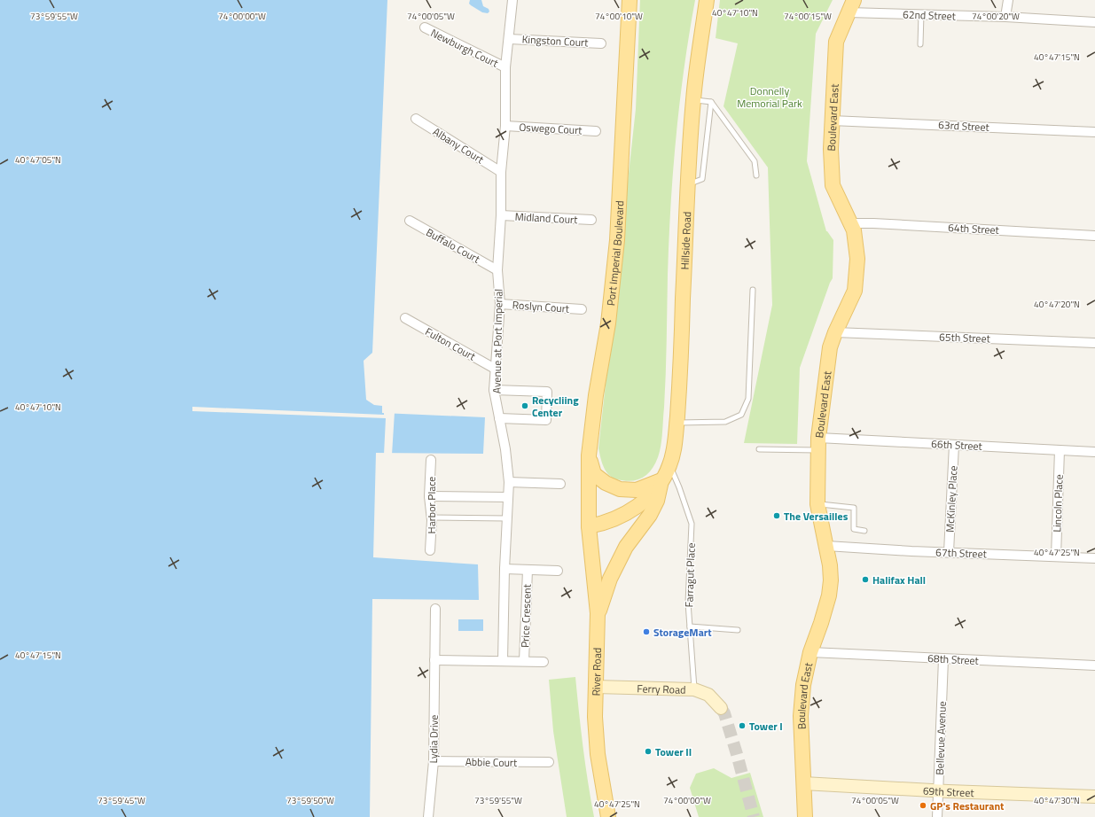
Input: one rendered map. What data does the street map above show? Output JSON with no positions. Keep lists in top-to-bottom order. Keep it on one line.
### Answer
{"streets":{"main road":["Boulevard East","Hillside Road","Port Imperial Boulevard","River Road"],"street":["62nd Street","Kingston Court","Newburgh Court","63rd Street","Oswego Court","Albany Court","Midland Court","64th Street","Buffalo Court","Roslyn Court","65th Street","Avenue at Port Imperial","Fulton Court","66th Street","McKinley Place","Lincoln Place","Harbor Place","67th Street","Price Crescent","68th Street","Ferry Road","Bellevue Avenue","Lydia Drive","Abbie Court","69th Street"],"lane":["Farragut Place"]},"crossings":[["62nd Street","Boulevard East"],["Kingston Court","Avenue at Port Imperial"],["Newburgh Court","Avenue at Port Imperial"],["Boulevard East","63rd Street"],["Boulevard East","64th Street"],["Boulevard East","65th Street"],["Boulevard East","66th Street"],["Boulevard East","67th Street"],["Boulevard East","68th Street"],["Boulevard East","69th Street"],["Oswego Court","Avenue at Port Imperial"],["Albany Court","Avenue at Port Imperial"],["Midland Court","Avenue at Port Imperial"],["Hillside Road","Farragut Place"],["Buffalo Court","Avenue at Port Imperial"],["Port Imperial Boulevard","River Road"],["Roslyn Court","Avenue at Port Imperial"],["Avenue at Port Imperial","Fulton Court"],["Avenue at Port Imperial","Price Crescent"],["66th Street","McKinley Place"],["66th Street","Lincoln Place"],["McKinley Place","67th Street"],["Lincoln Place","67th Street"],["Farragut Place","Ferry Road"],["68th Street","Bellevue Avenue"],["River Road","Ferry Road"],["Bellevue Avenue","69th Street"],["Lydia Drive","Abbie Court"]],"parks":["Donnelly Memorial Park"],"places":["Recycliing Center","The Versailles","Halifax Hall","StorageMart","Tower I","Tower II","GP's Restaurant"],"coordinates":["40°47'10\"N","73°59'55\"W","74°00'00\"W","74°00'05\"W","74°00'10\"W","74°00'15\"W","74°00'20\"W","40°47'15\"N","40°47'05\"N","40°47'20\"N","40°47'25\"N","40°47'30\"N","73°59'45\"W","73°59'50\"W"]}
